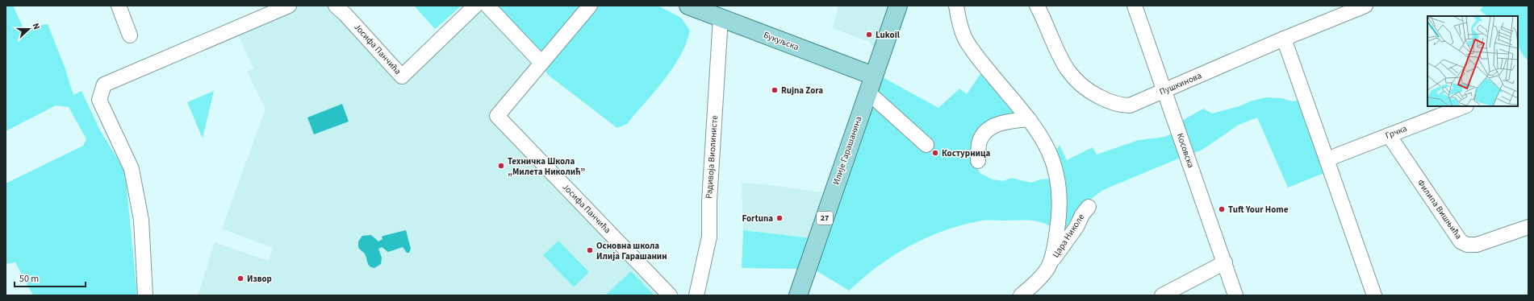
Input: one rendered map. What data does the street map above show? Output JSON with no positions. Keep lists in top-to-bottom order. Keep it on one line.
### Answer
{"streets":{"main road":["Букуљска","Илије Гарашанина","27"],"street":["Јосифа Панчића","Пушкинова","Грчка","Косовска","Радивоја Виолинисте","Филипа Вишњића","Цара Николе"]},"crossings":[["Букуљска","Илије Гарашанина"],["Букуљска","Радивоја Виолинисте"],["Пушкинова","Косовска"],["Грчка","Филипа Вишњића"]],"places":["Lukoil","Rujna Zora","Костурница","Техничка Школа „Милета Николић”","Tuft Your Home","Fortuna","Основна школа Илија Гарашанин","Извор"],"scale_bar":"50 m","north":"right"}
